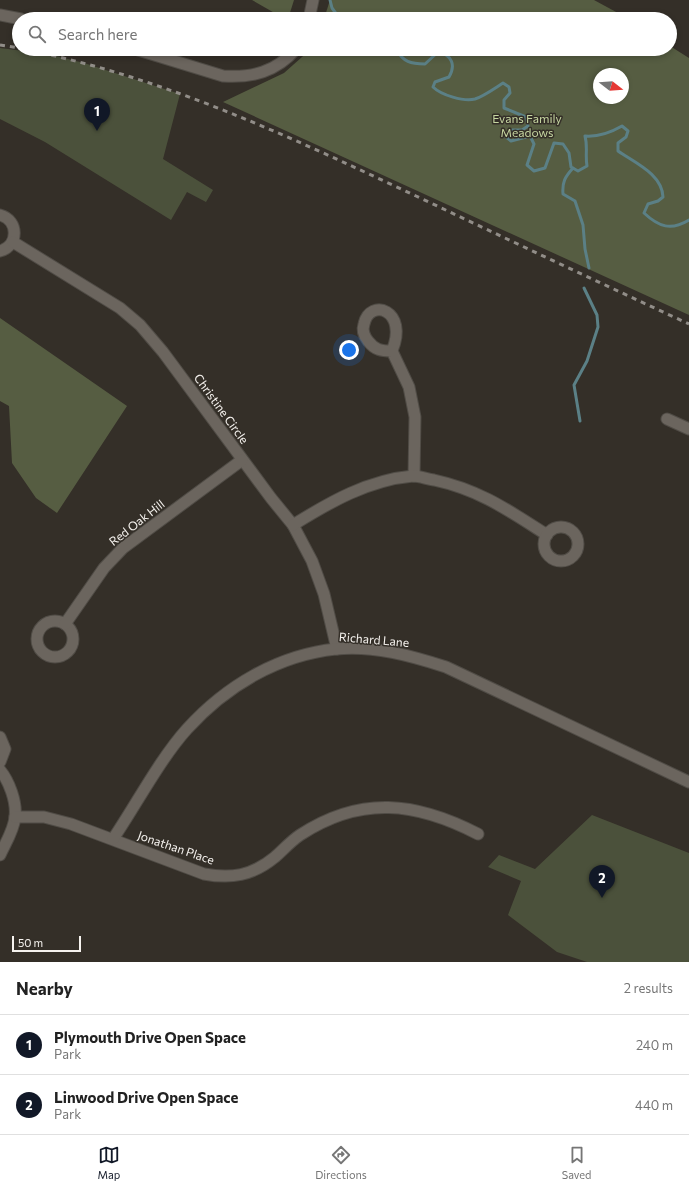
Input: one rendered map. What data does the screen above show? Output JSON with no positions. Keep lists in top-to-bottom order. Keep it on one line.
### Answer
{"streets":{"street":["Christine Circle","Red Oak Hill","Richard Lane","Jonathan Place"]},"crossings":[["Christine Circle","Red Oak Hill"],["Christine Circle","Richard Lane"],["Richard Lane","Jonathan Place"]],"parks":["Evans Family Meadows"],"scale_bar":"50 m","north":"right","page":{"search":"Search here","pins":["1","2"],"scale":"50 m","heading":["Nearby","2 results"],"list":[{"mark":"1","name":"Plymouth Drive Open Space","note":"Park","value":"240 m"},{"mark":"2","name":"Linwood Drive Open Space","note":"Park","value":"440 m"}],"nav":["Map","Directions","Saved"]}}
